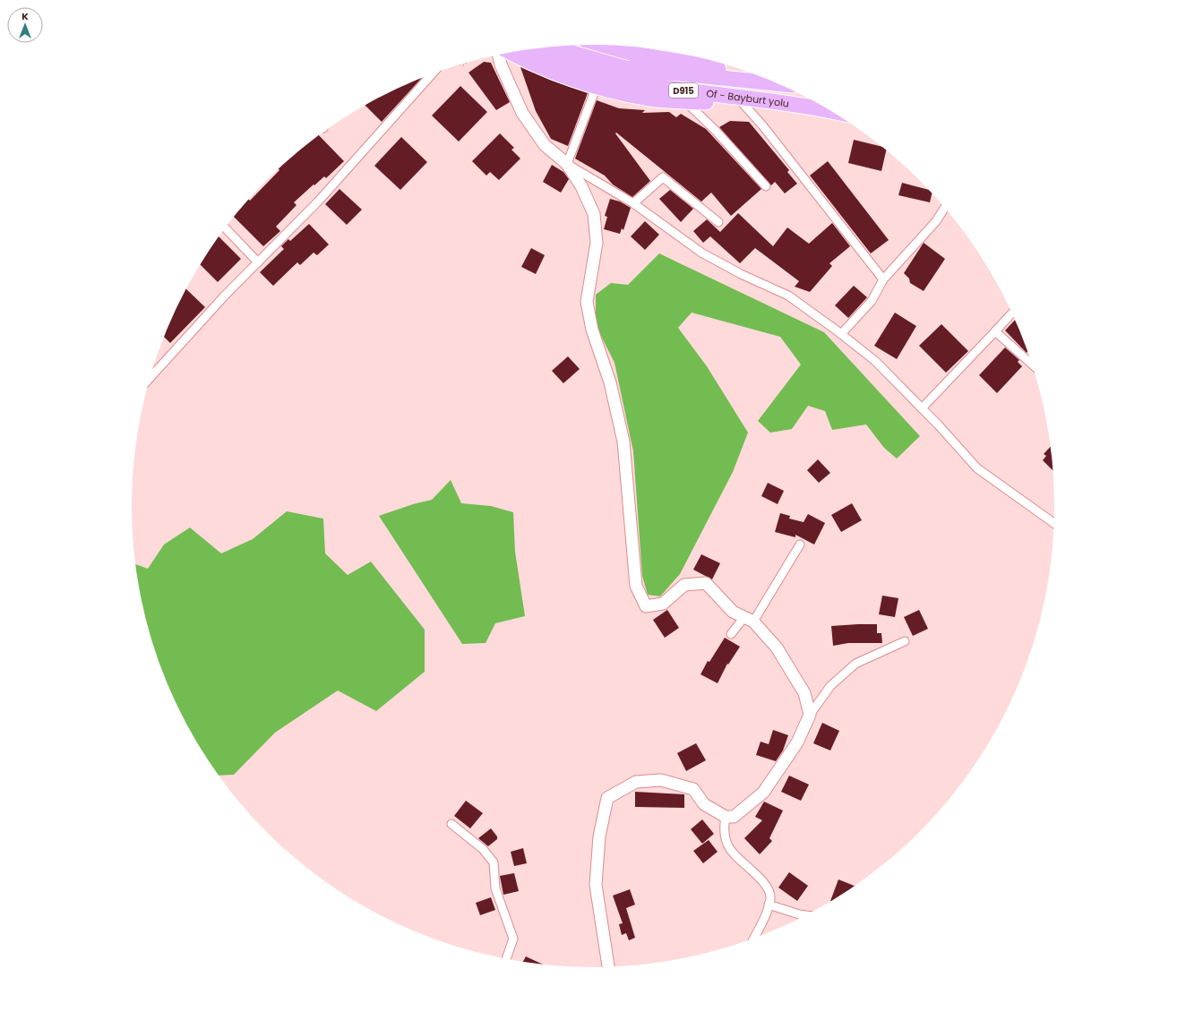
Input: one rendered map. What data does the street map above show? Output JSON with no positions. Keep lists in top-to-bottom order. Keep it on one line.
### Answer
{"streets":{"highway":["D915","Of - Bayburt yolu"]},"north":"top"}
